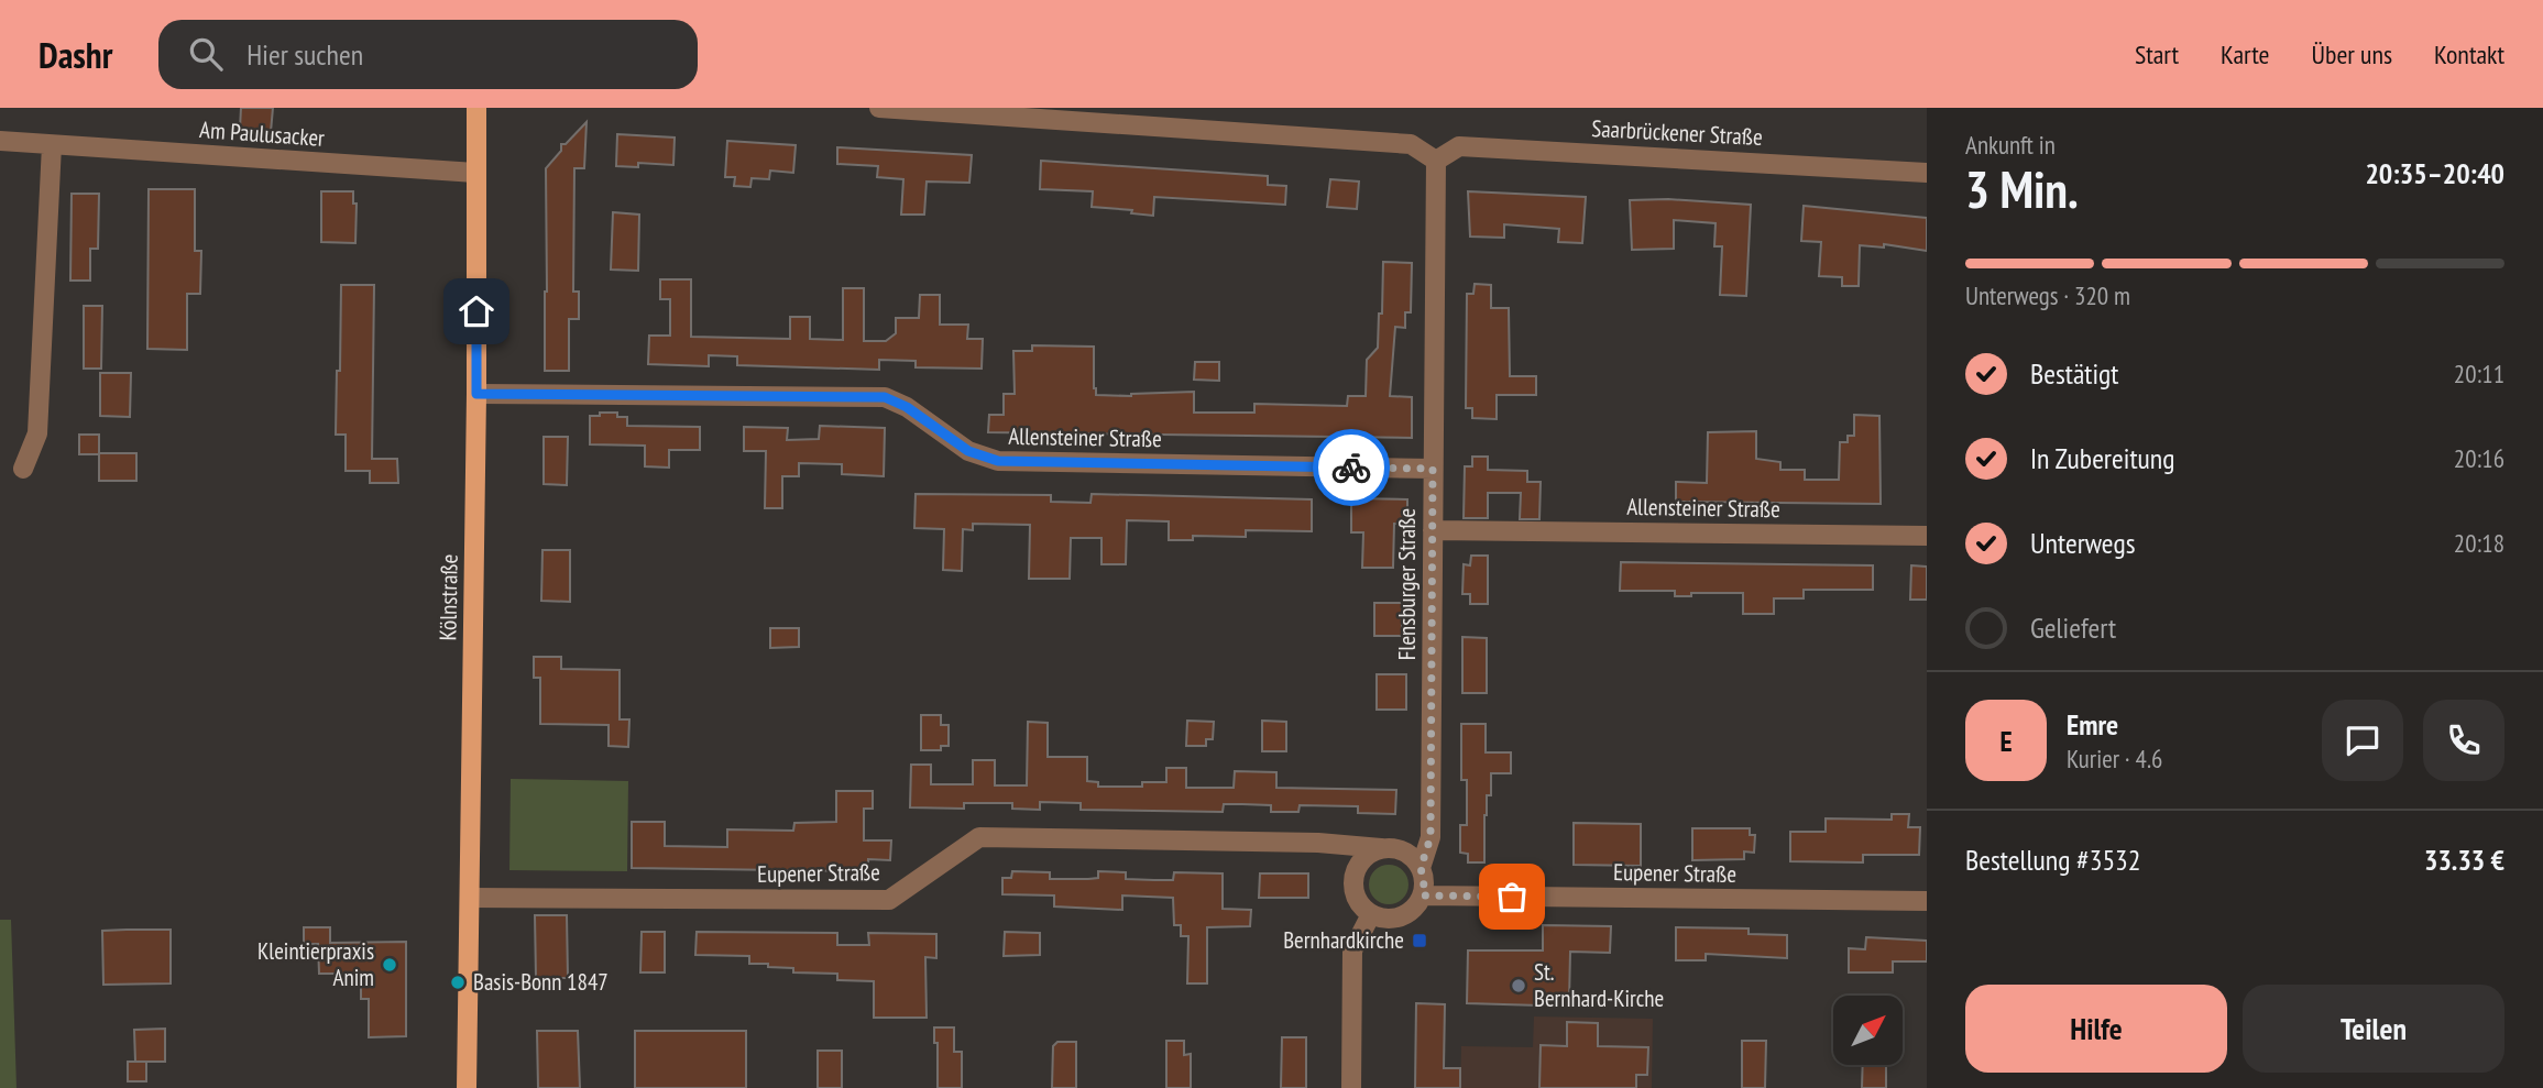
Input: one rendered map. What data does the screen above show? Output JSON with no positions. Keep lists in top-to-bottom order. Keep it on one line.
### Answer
{"streets":{"main road":["Kölnstraße"],"street":["Saarbrückener Straße","Am Paulusacker","Allensteiner Straße","Flensburger Straße","Eupener Straße"]},"crossings":[["Saarbrückener Straße","Flensburger Straße"],["Am Paulusacker","Kölnstraße"],["Allensteiner Straße","Flensburger Straße"],["Allensteiner Straße","Kölnstraße"],["Flensburger Straße","Eupener Straße"],["Kölnstraße","Eupener Straße"]],"places":{"transit":["Bernhardkirche"],"other":["Kleintierpraxis Anim","Basis-Bonn 1847","St. Bernhard-Kirche"]},"north":"top right","page":{"header":"Dashr","search":"Hier suchen","nav":["Start","Karte","Über uns","Kontakt"],"heading":["3 Min.","Ankunft in","20:35–20:40"],"panel":["Emre","Kurier · 4.6","Bestellung #3532","33.33 €"],"bar":"Unterwegs · 320 m","list":[["Bestätigt","20:11"],["In Zubereitung","20:16"],["Unterwegs","20:18"],"Geliefert"],"round":"E","buttons":["Hilfe","Teilen"]}}
